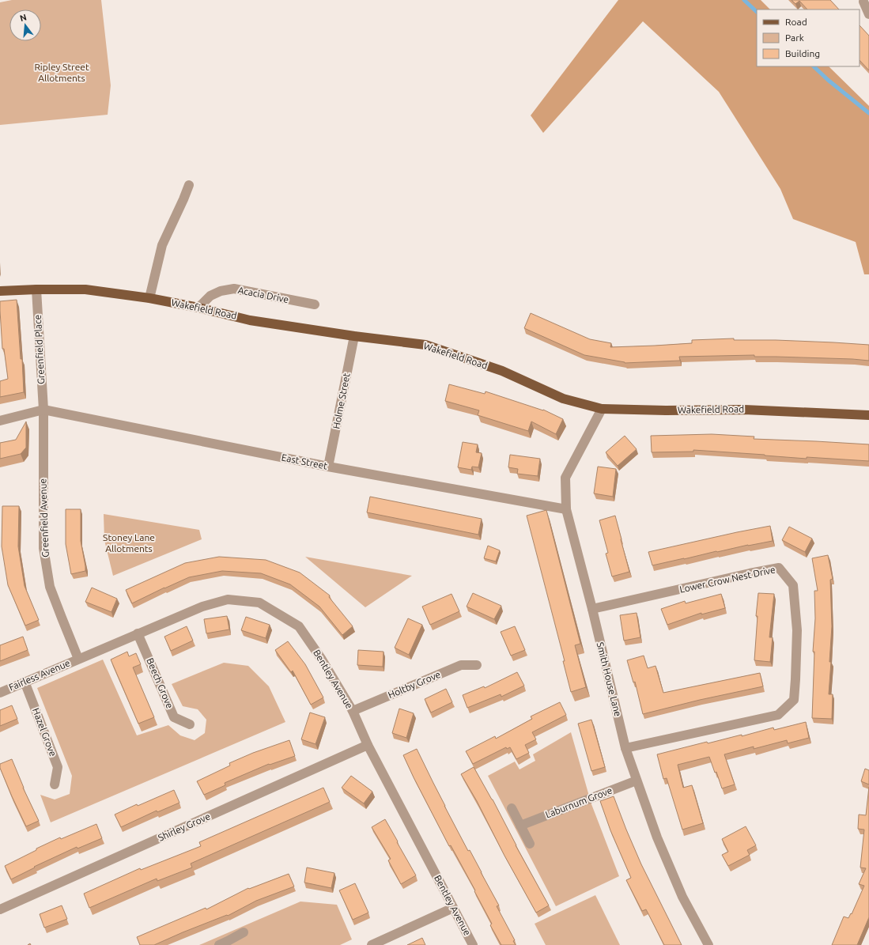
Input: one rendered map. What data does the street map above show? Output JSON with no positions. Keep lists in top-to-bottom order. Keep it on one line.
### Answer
{"streets":{"main road":["Wakefield Road"],"street":["Acacia Drive","Greenfield Place","Holme Street","East Street","Greenfield Avenue","Lower Crow Nest Drive","Fairless Avenue","Bentley Avenue","Smith House Lane","Beech Grove","Holtby Grove","Hazel Grove","Laburnum Grove","Shirley Grove"]},"crossings":[["Acacia Drive","Wakefield Road"],["Wakefield Road","Greenfield Place"],["Wakefield Road","Holme Street"],["Wakefield Road","Smith House Lane"],["Greenfield Place","East Street"],["Greenfield Place","Greenfield Avenue"],["Holme Street","East Street"],["East Street","Greenfield Avenue"],["East Street","Smith House Lane"],["Greenfield Avenue","Fairless Avenue"],["Greenfield Avenue","Bentley Avenue"],["Lower Crow Nest Drive","Smith House Lane"],["Fairless Avenue","Bentley Avenue"],["Fairless Avenue","Hazel Grove"],["Bentley Avenue","Beech Grove"],["Bentley Avenue","Holtby Grove"],["Bentley Avenue","Shirley Grove"],["Smith House Lane","Laburnum Grove"]],"parks":["Ripley Street Allotments","Stoney Lane Allotments"],"legend":["Road","Park","Building"],"north":"top"}
